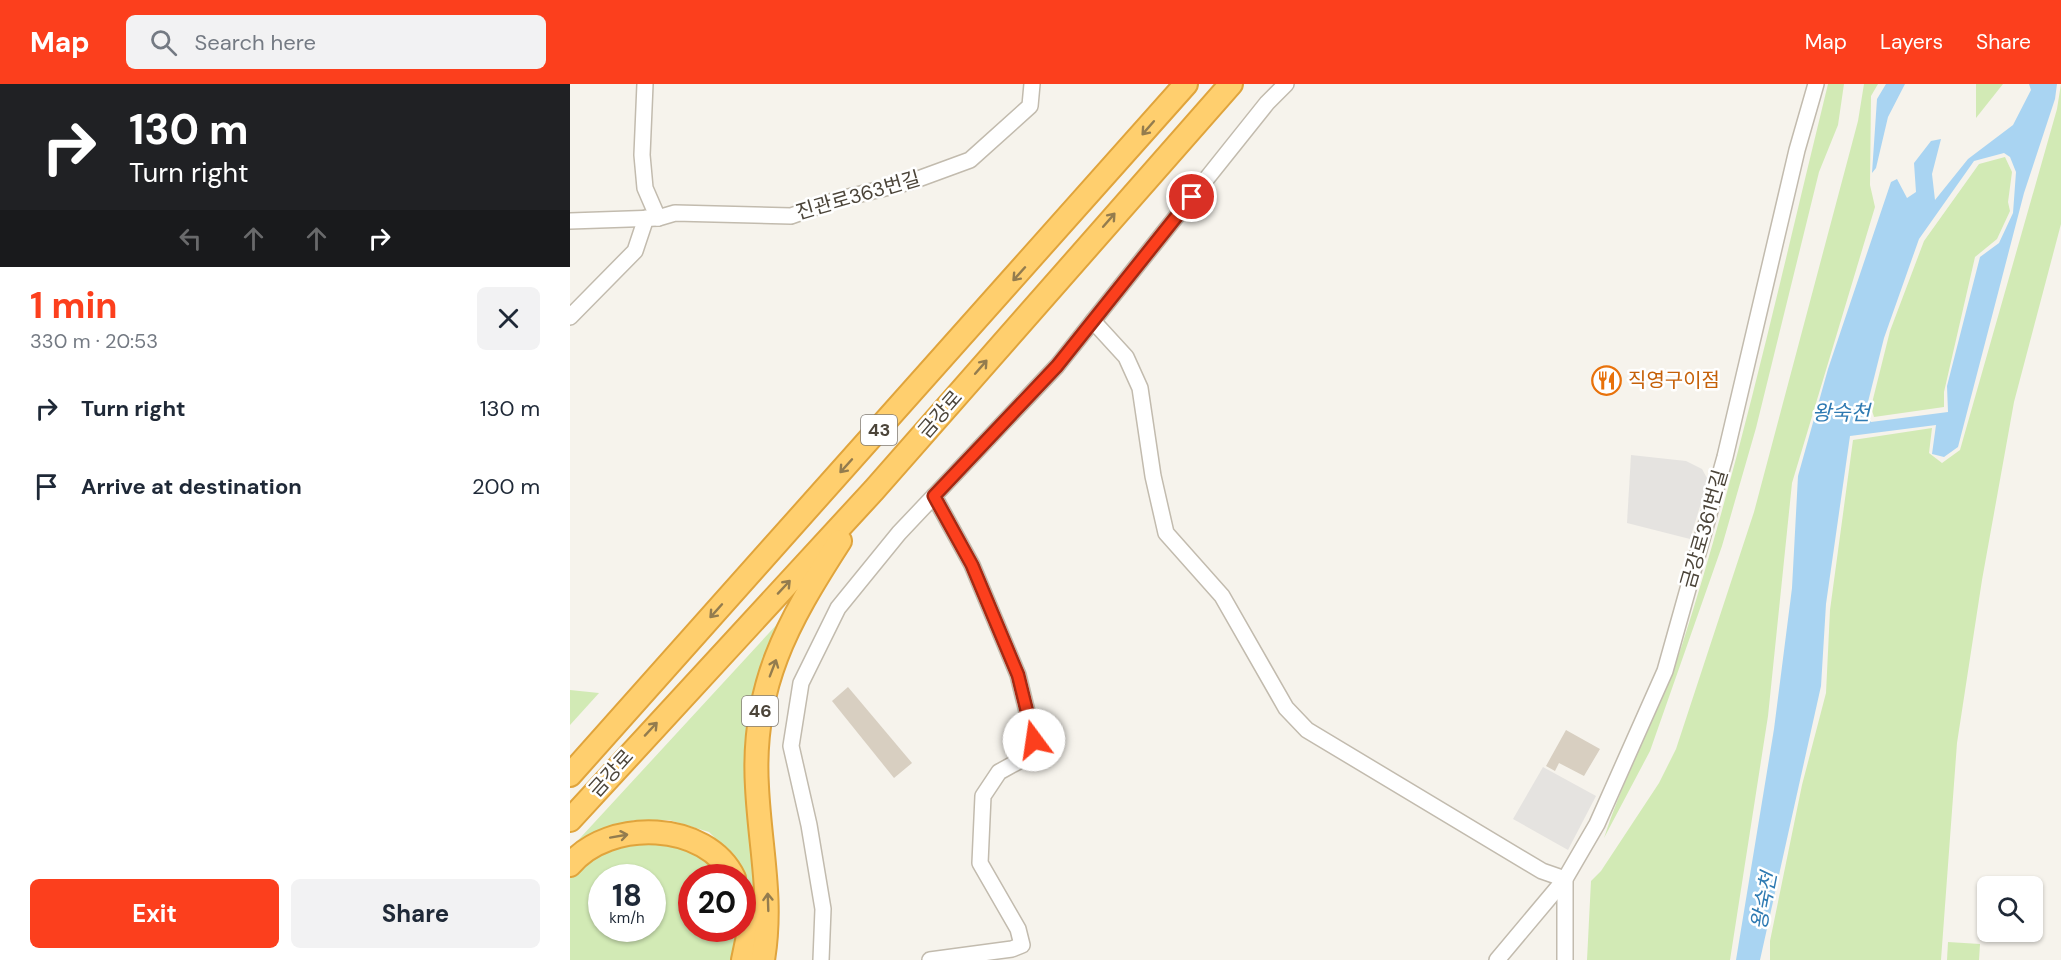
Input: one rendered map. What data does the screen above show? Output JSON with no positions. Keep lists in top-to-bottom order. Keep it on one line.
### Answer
{"streets":{"highway":["금강로","43","46"],"street":["진관로363번길","금강로361번길"]},"crossings":[["금강로","46"]],"water":["왕숙천"],"places":{"restaurant":["직영구이점"]},"page":{"header":"Map","search":"Search here","nav":["Map","Layers","Share"],"turn":["130 m","Turn right"],"heading":["1 min","330 m · 20:53"],"list":[{"name":"Turn right","value":"130 m"},{"name":"Arrive at destination","value":"200 m"}],"speed":"18 km/h","limit":"20","buttons":["Exit","Share"]}}
